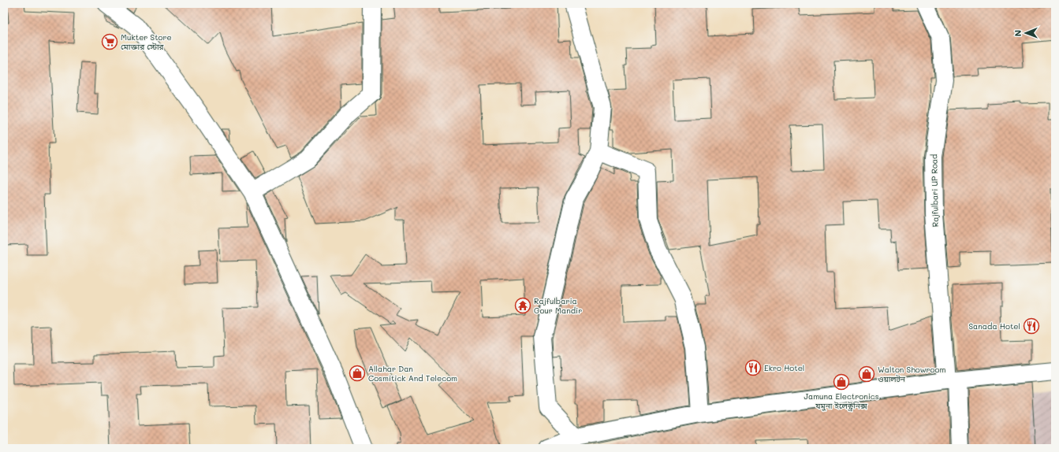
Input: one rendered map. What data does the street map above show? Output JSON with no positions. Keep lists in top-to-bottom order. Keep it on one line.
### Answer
{"streets":{"street":["Rajfulbari UP Road"]},"places":{"supermarket":["Mukter Store মোক্তার স্টোর"],"temple":["Rajfulbaria Gour Mandir"],"restaurant":["Sanada Hotel","Ekro Hotel"],"shop":["Allahar Dan Cosmitick And Telecom","Walton Showroom ওয়ালটন","Jamuna Electronics যমুনা ইলেক্ট্রনিক্স"]},"north":"left"}
